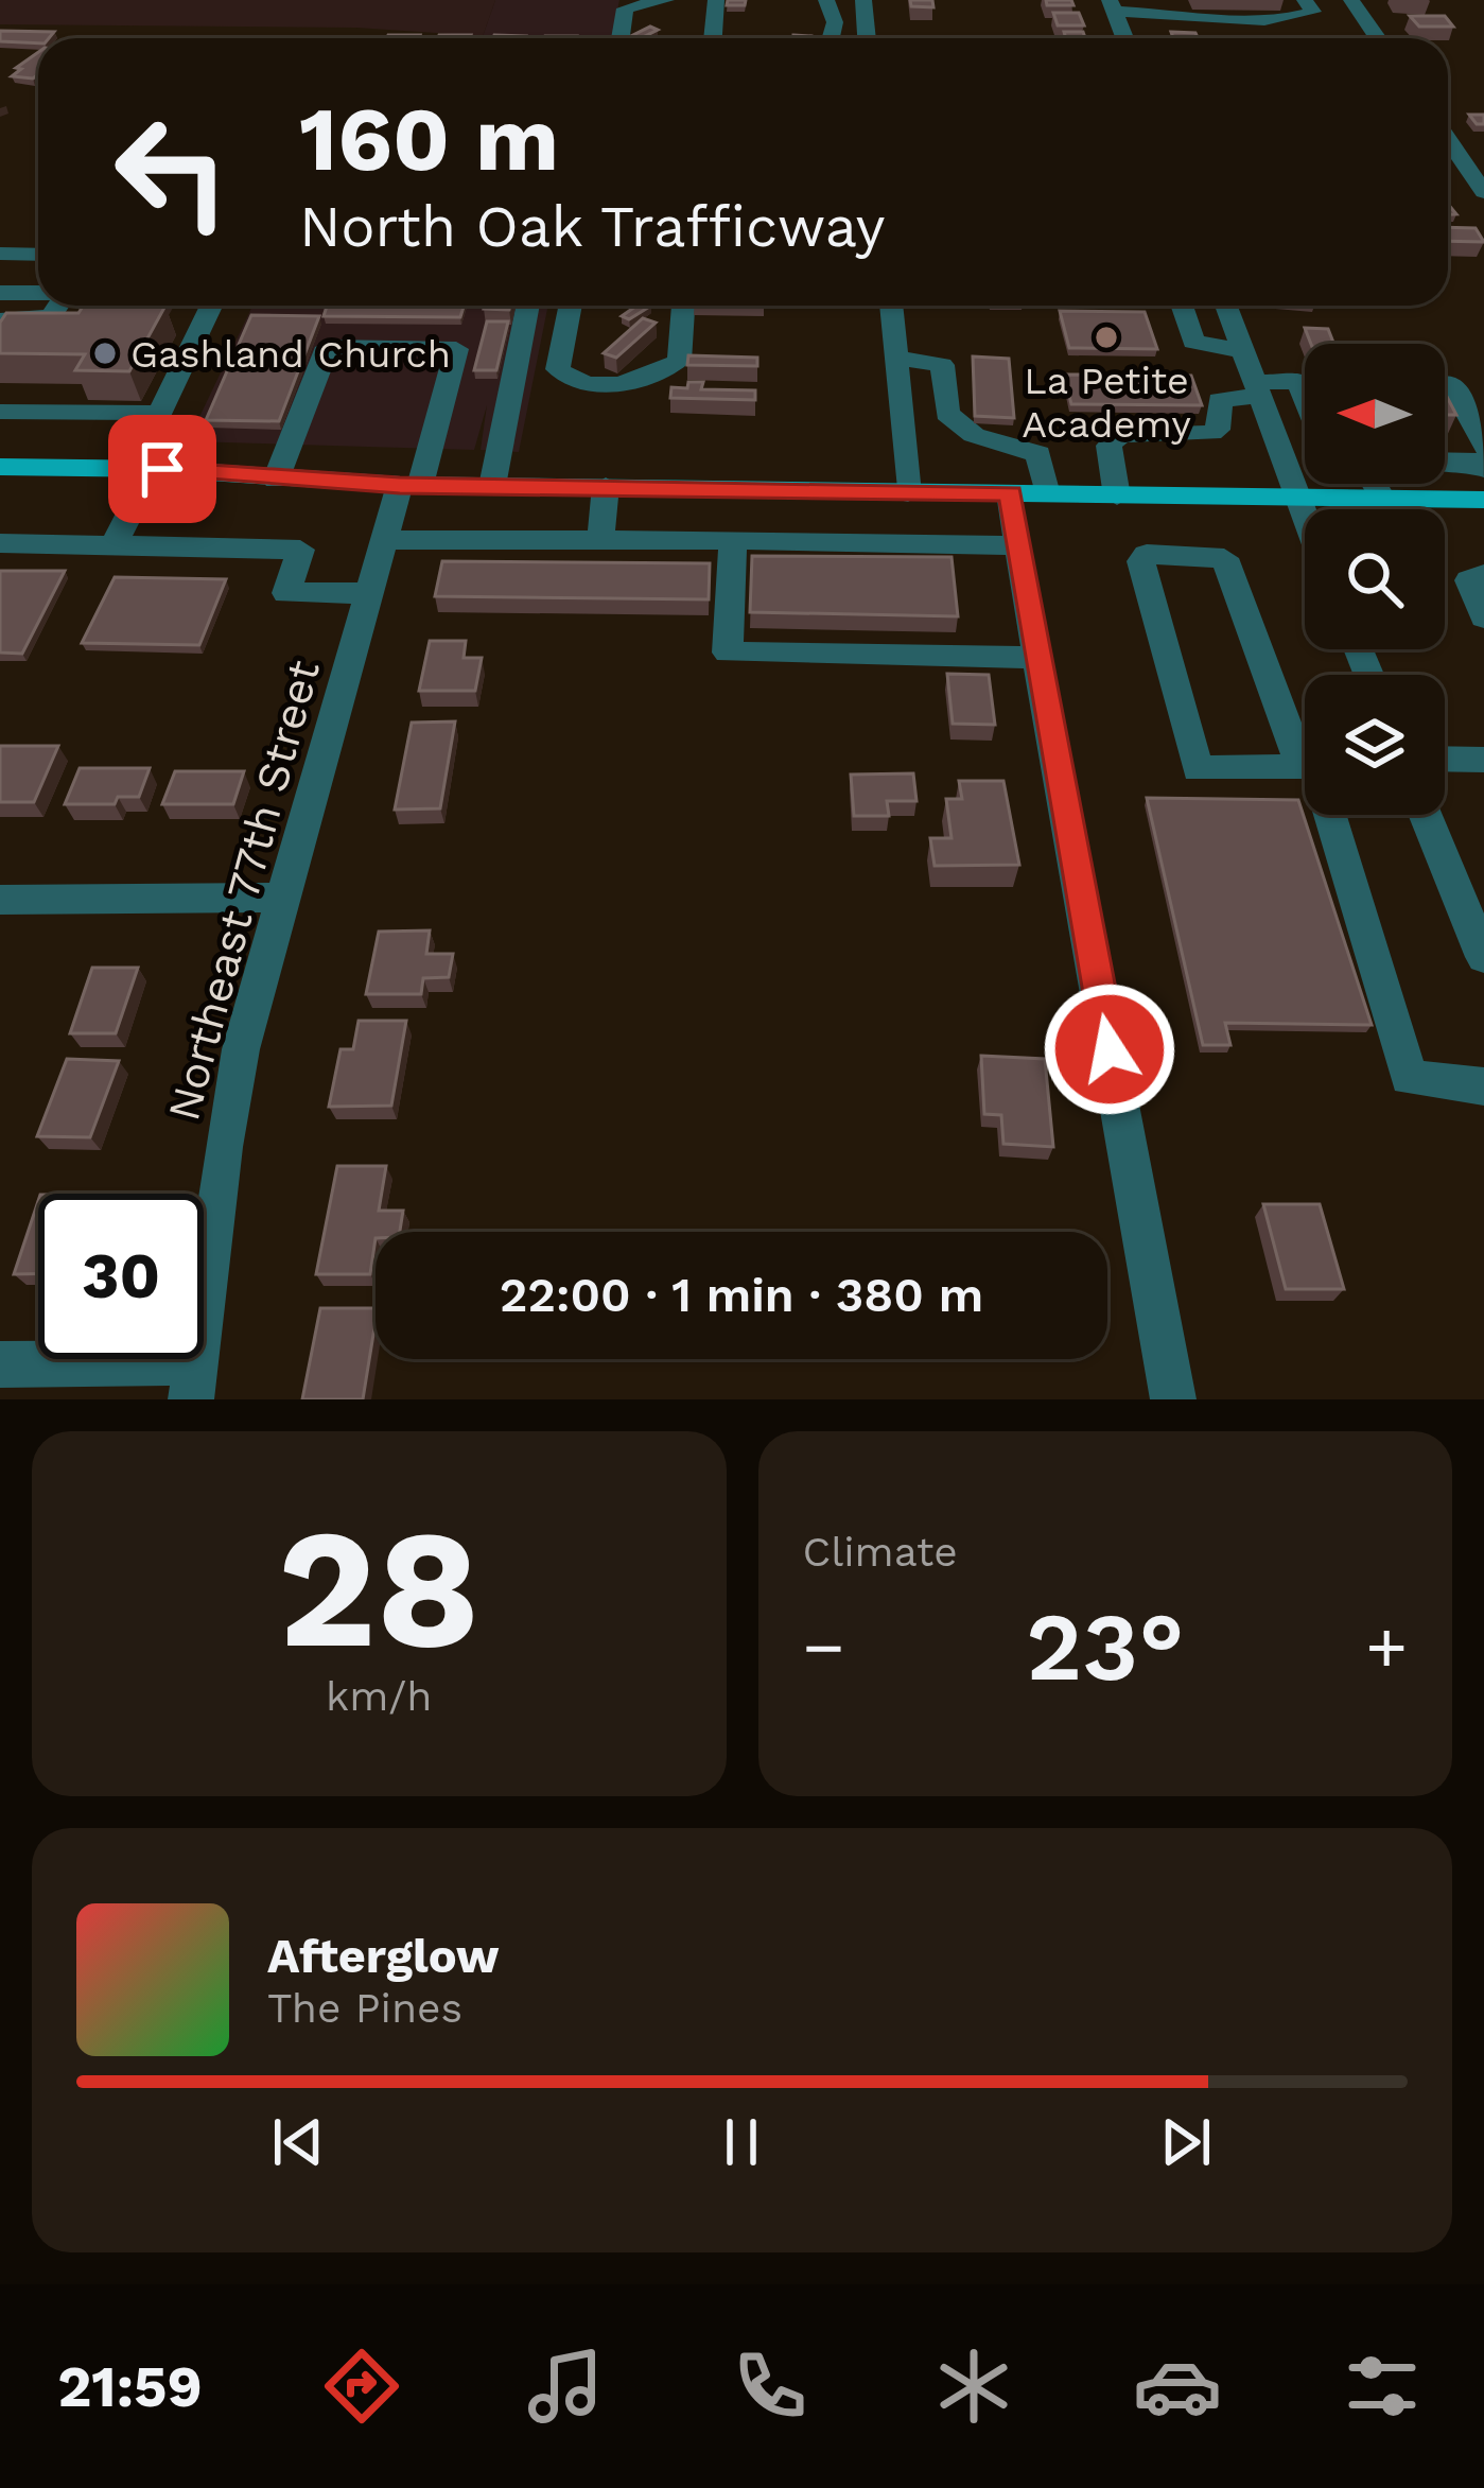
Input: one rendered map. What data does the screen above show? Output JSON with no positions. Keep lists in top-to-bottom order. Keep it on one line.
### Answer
{"streets":{"street":["Northeast 77th Street"]},"places":["La Petite Academy","Gashland Church"],"north":"left","page":{"turn":["160 m","North Oak Trafficway"],"limit":"30","trip":"22:00 · 1 min · 380 m","tile":[["28","km/h"],"Climate"],"heat":["−","23°","+"],"song":["Afterglow","The Pines"],"tabs":"21:59"}}
